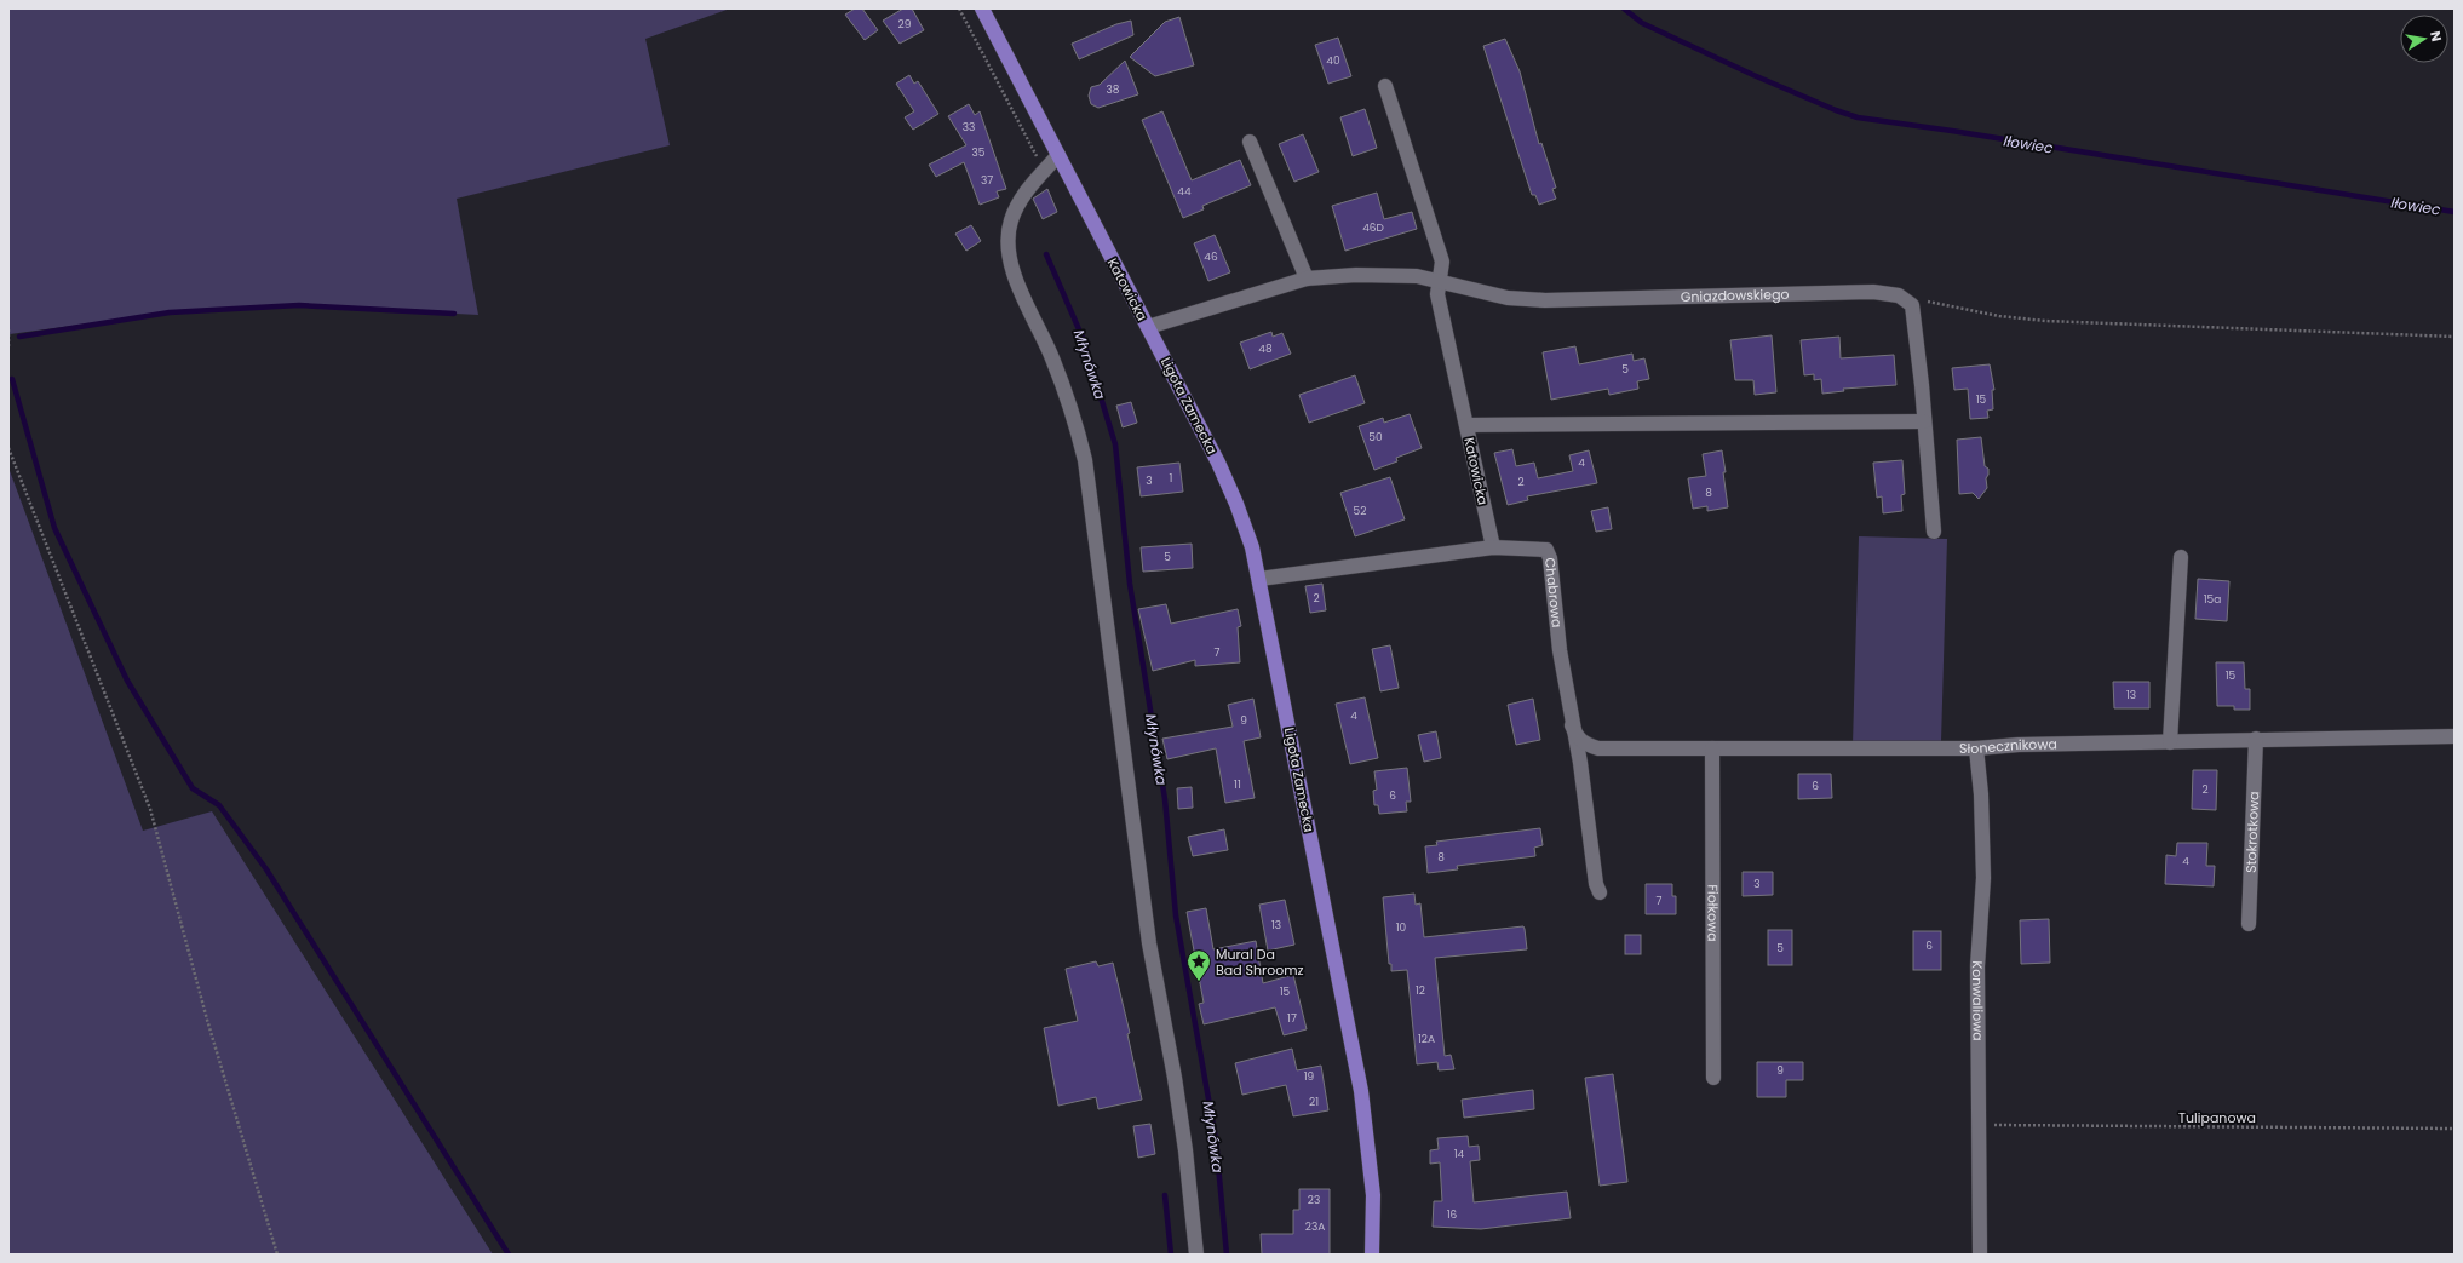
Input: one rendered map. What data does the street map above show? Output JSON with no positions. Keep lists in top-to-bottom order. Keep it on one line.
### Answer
{"streets":{"main road":["Katowicka","Ligota Zamecka"],"street":["Gniazdowskiego","Chabrowa","Słonecznikowa","Stokrotkowa","Fiołkowa","Konwaliowa"],"path":["Tulipanowa"]},"crossings":[["Katowicka","Gniazdowskiego"],["Katowicka","Ligota Zamecka"],["Katowicka","Chabrowa"],["Ligota Zamecka","Chabrowa"],["Chabrowa","Słonecznikowa"],["Słonecznikowa","Stokrotkowa"],["Słonecznikowa","Fiołkowa"],["Słonecznikowa","Konwaliowa"],["Konwaliowa","Tulipanowa"]],"water":["Iłowiec","Młynówka"],"places":{"place":["Mural Da Bad Shroomz"]},"house_numbers":["29","40","38","33","35","37","44","46D","46","48","5","15","50","4","1","3","2","8","52","5","2","15a","7","15","13","4","9","11","6","2","6","8","4","3","7","13","10","6","5","12","15","17","12A","9","19","21","14","23","16","23A"],"north":"right"}
